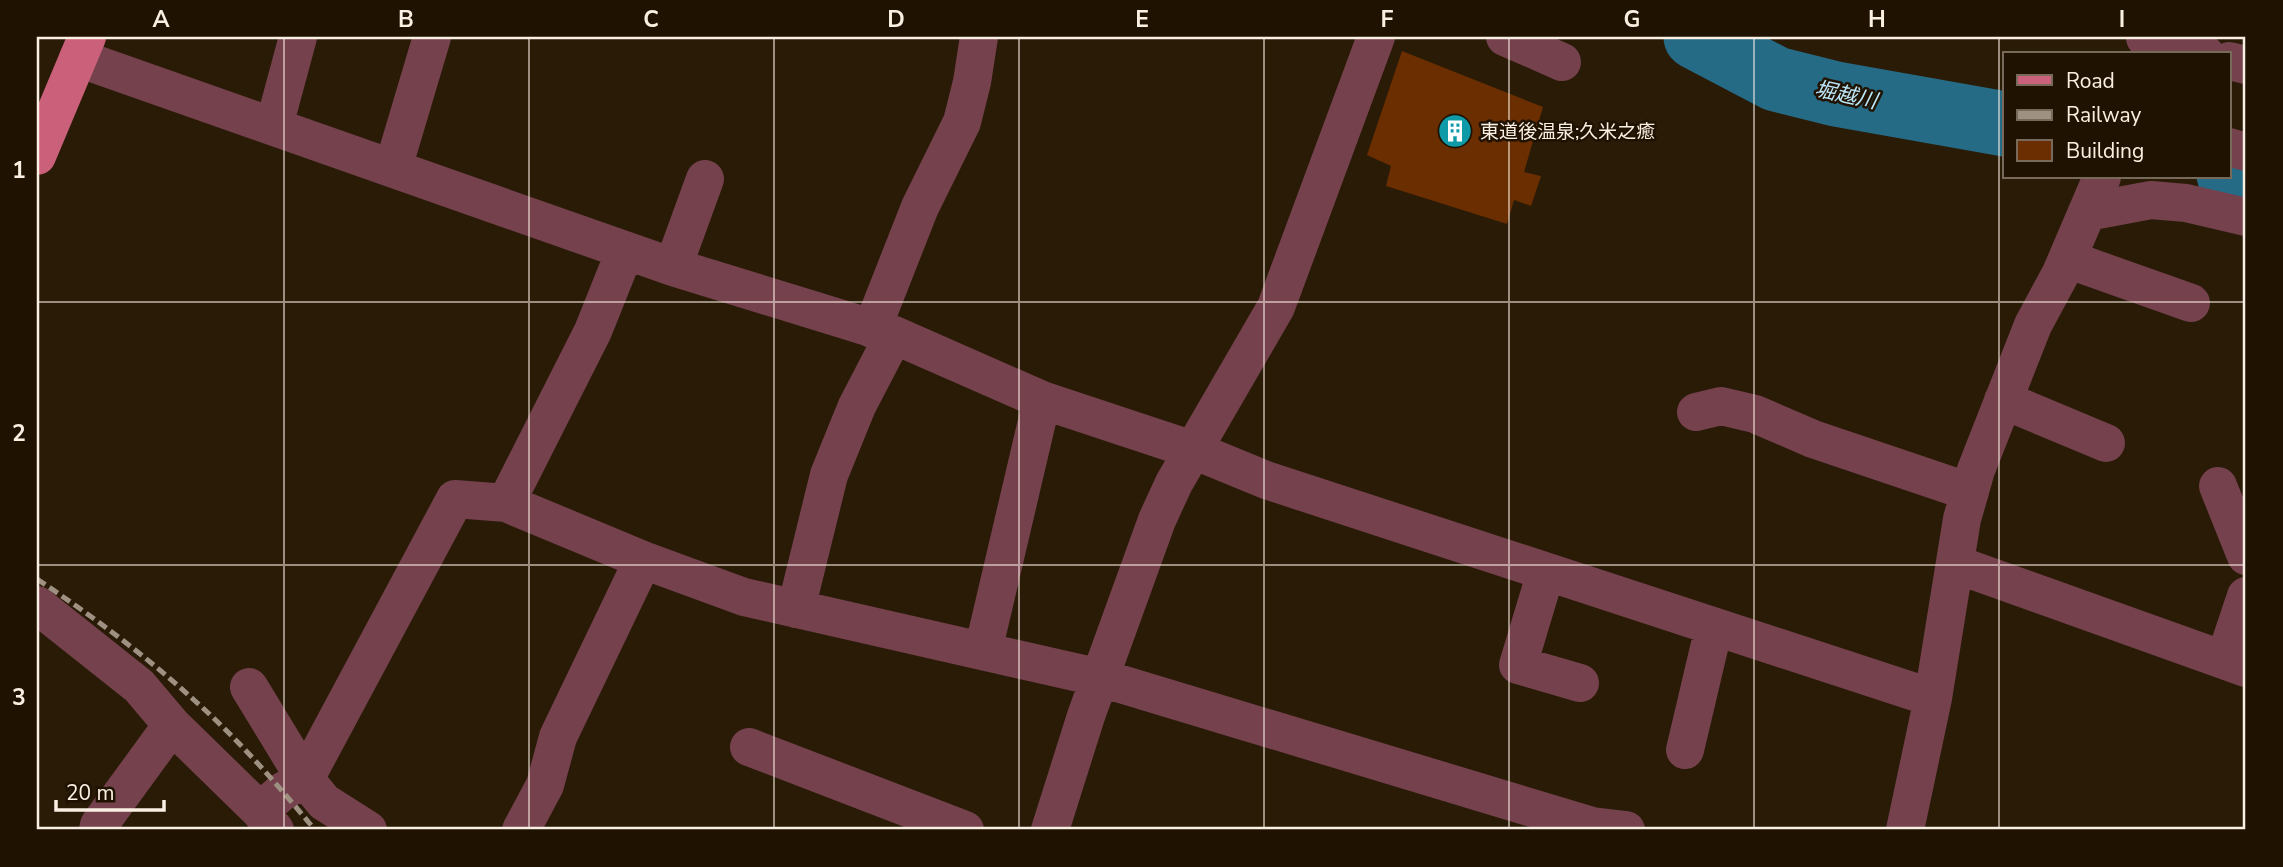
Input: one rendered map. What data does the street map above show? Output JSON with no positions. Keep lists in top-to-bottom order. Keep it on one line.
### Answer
{"water":["堀越川"],"places":{"building":["東道後温泉;久米之癒"]},"legend":["Road","Railway","Building"],"scale_bar":"20 m","grid":{"columns":["A","B","C","D","E","F","G","H","I"],"rows":["1","2","3"]}}
